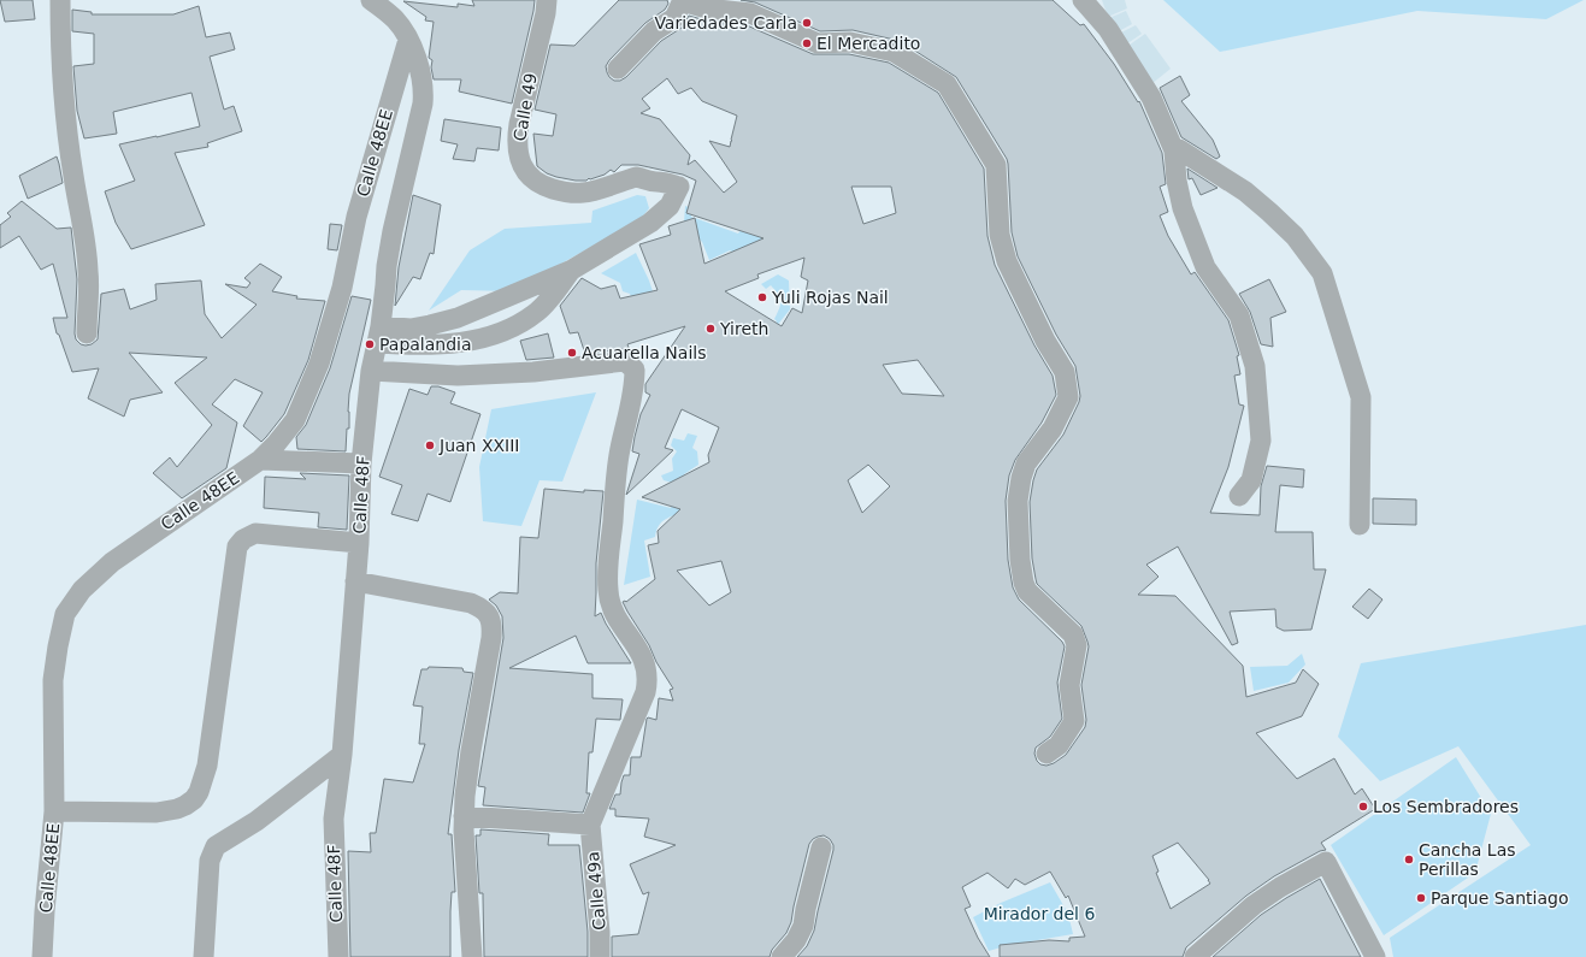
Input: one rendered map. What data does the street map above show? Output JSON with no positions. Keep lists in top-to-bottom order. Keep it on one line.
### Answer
{"streets":{"street":["Calle 49","Calle 48EE","Calle 48F","Calle 49a"]},"crossings":[["Calle 49","Calle 48F"],["Calle 48EE","Calle 48F"]],"parks":["Mirador del 6"],"places":["Variedades Carla","El Mercadito","Yuli Rojas Nail","Yireth","Papalandia","Acuarella Nails","Juan XXIII","Los Sembradores","Cancha Las Perillas","Parque Santiago"]}
